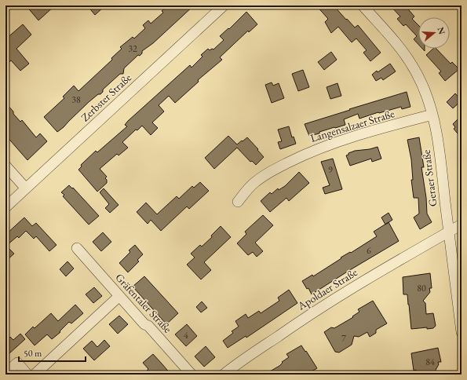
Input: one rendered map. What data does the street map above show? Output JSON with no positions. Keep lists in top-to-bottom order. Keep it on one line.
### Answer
{"streets":{"street":["Zerbster Straße","Langensalzaer Straße","Geraer Straße","Apoldaer Straße","Gräfentaler Straße"]},"crossings":[["Langensalzaer Straße","Geraer Straße"],["Geraer Straße","Apoldaer Straße"]],"house_numbers":["32","38","9","6","80","4","7","84"],"scale_bar":"50 m","north":"right"}
